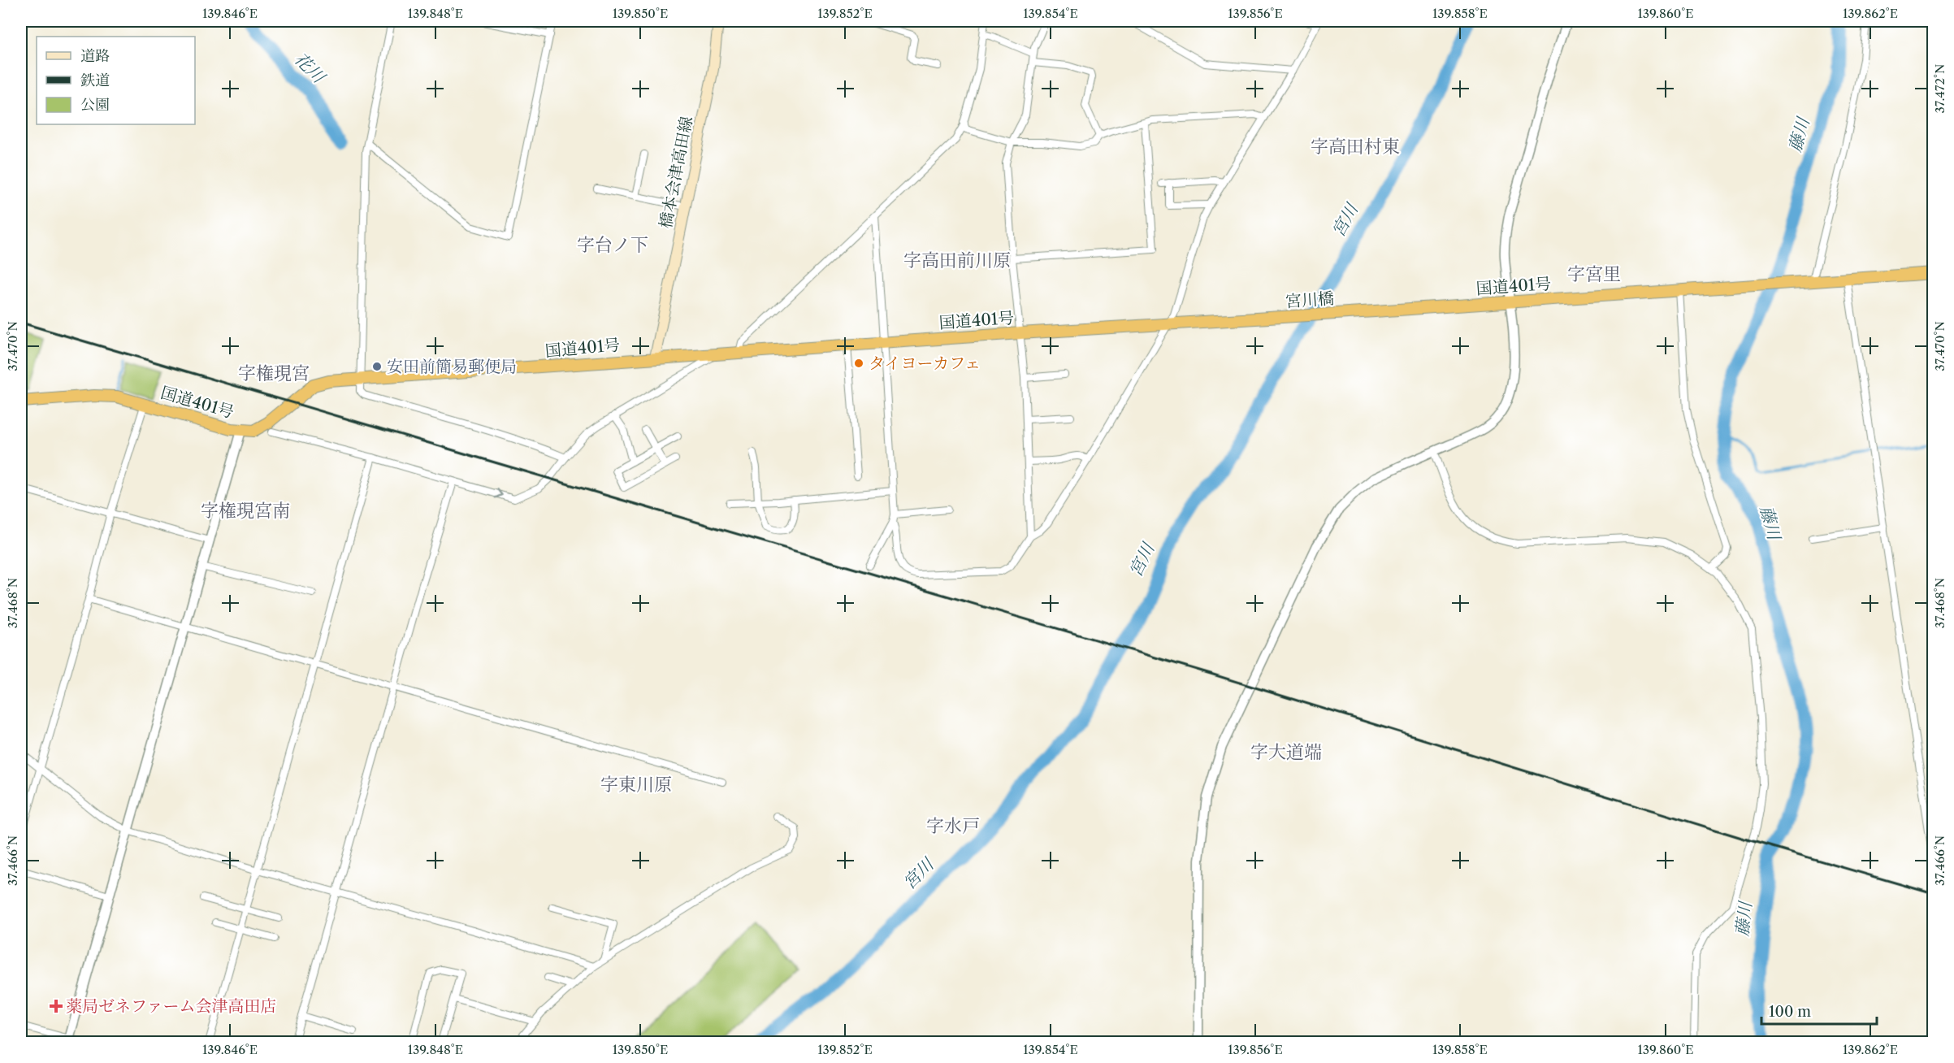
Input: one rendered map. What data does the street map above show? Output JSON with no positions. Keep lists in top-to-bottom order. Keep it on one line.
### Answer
{"streets":{"highway":["国道401号","宮川橋"],"main road":["橋本会津高田線"]},"crossings":[["橋本会津高田線","国道401号"],["国道401号","宮川橋"]],"districts":["字高田村東","字台ノ下","字高田前川原","字宮里","字権現宮","字権現宮南","字大道端","字東川原","字水戸"],"water":["花川","藤川","宮川"],"places":{"other":["タイヨーカフェ","安田前簡易郵便局"],"health":["薬局ゼネファーム会津高田店"]},"legend":["道路","鉄道","公園"],"scale_bar":"100 m","coordinates":["139.846°E","139.848°E","139.850°E","139.852°E","139.854°E","139.856°E","139.858°E","139.860°E","139.862°E","37.472°N","37.470°N","37.468°N","37.466°N"]}
